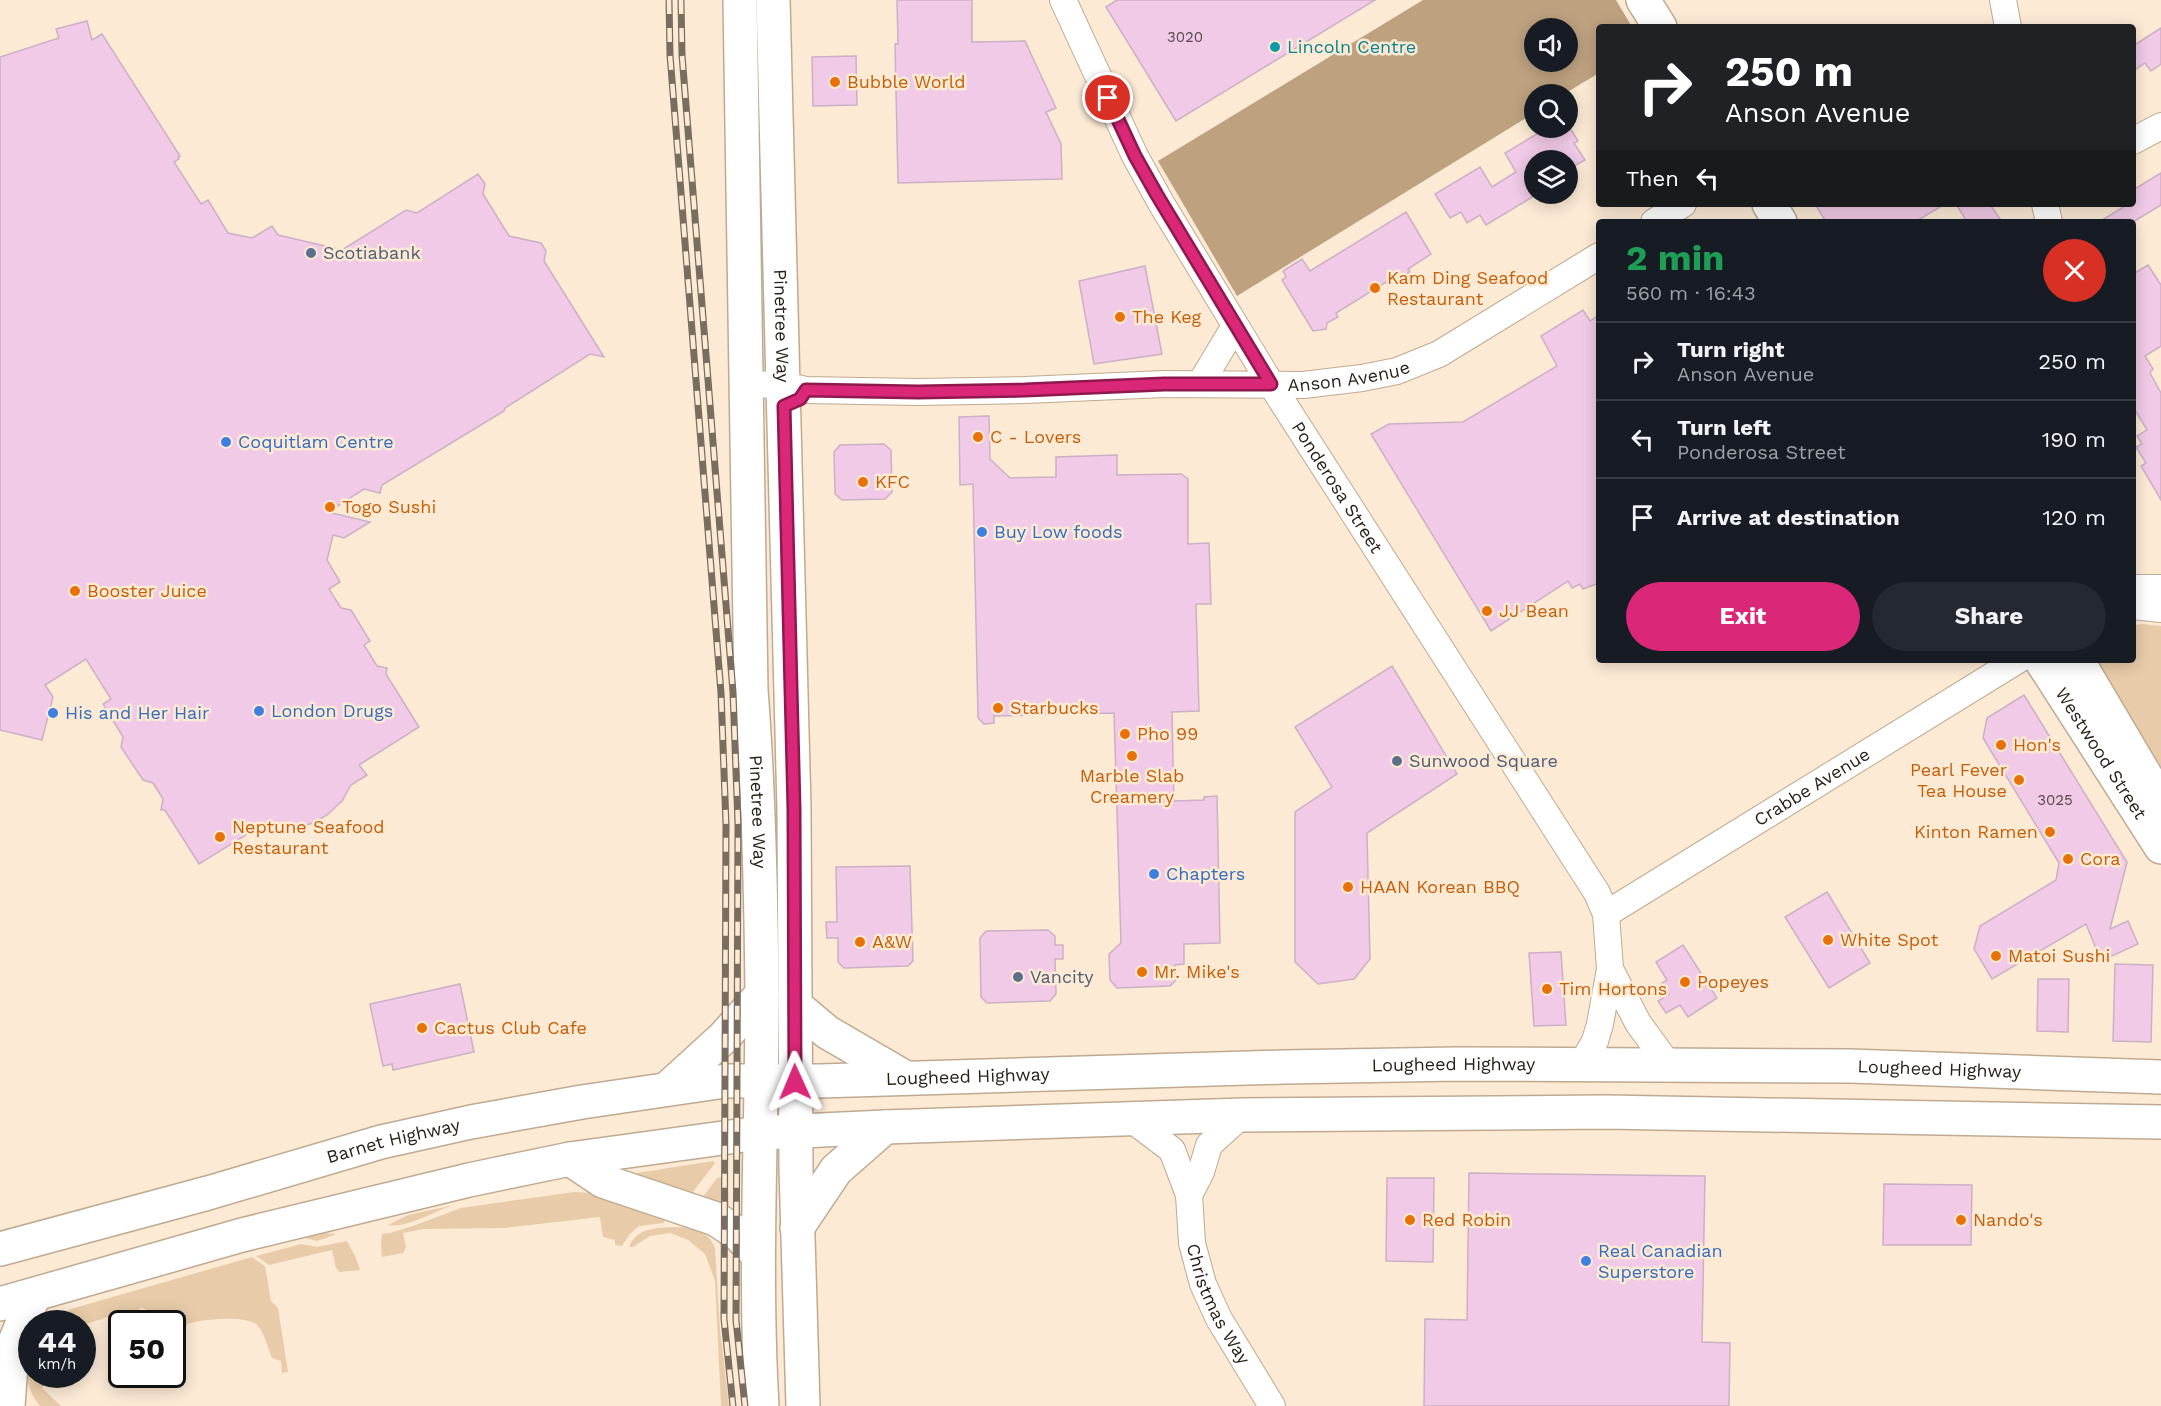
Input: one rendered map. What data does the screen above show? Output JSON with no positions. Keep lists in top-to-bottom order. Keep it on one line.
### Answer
{"streets":{"main road":["Pinetree Way","Westwood Street","Lougheed Highway","Barnet Highway"],"street":["Anson Avenue","Ponderosa Street","Crabbe Avenue","Christmas Way"]},"crossings":[["Pinetree Way","Anson Avenue"],["Pinetree Way","Lougheed Highway"],["Pinetree Way","Barnet Highway"],["Anson Avenue","Ponderosa Street"],["Ponderosa Street","Crabbe Avenue"],["Ponderosa Street","Lougheed Highway"],["Lougheed Highway","Barnet Highway"]],"places":["Lincoln Centre","Bubble World","Scotiabank","Kam Ding Seafood Restaurant","The Keg","C - Lovers","Coquitlam Centre","KFC","Togo Sushi","Buy Low foods","Booster Juice","JJ Bean","Starbucks","London Drugs","His and Her Hair","Pho 99","Hon's","Marble Slab Creamery","Sunwood Square","Pearl Fever Tea House","Kinton Ramen","Neptune Seafood Restaurant","Cora","Chapters","HAAN Korean BBQ","White Spot","A&W","Matoi Sushi","Mr. Mike's","Vancity","Popeyes","Tim Hortons","Cactus Club Cafe","Red Robin","Nando's","Real Canadian Superstore"],"house_numbers":["3020","3025"],"page":{"turn":["250 m","Anson Avenue"],"then":"Then","heading":["2 min","560 m · 16:43"],"list":[{"name":"Turn right","note":"Anson Avenue","value":"250 m"},{"name":"Turn left","note":"Ponderosa Street","value":"190 m"},{"name":"Arrive at destination","value":"120 m"}],"buttons":["Exit","Share"],"speed":"44 km/h","limit":"50"}}
